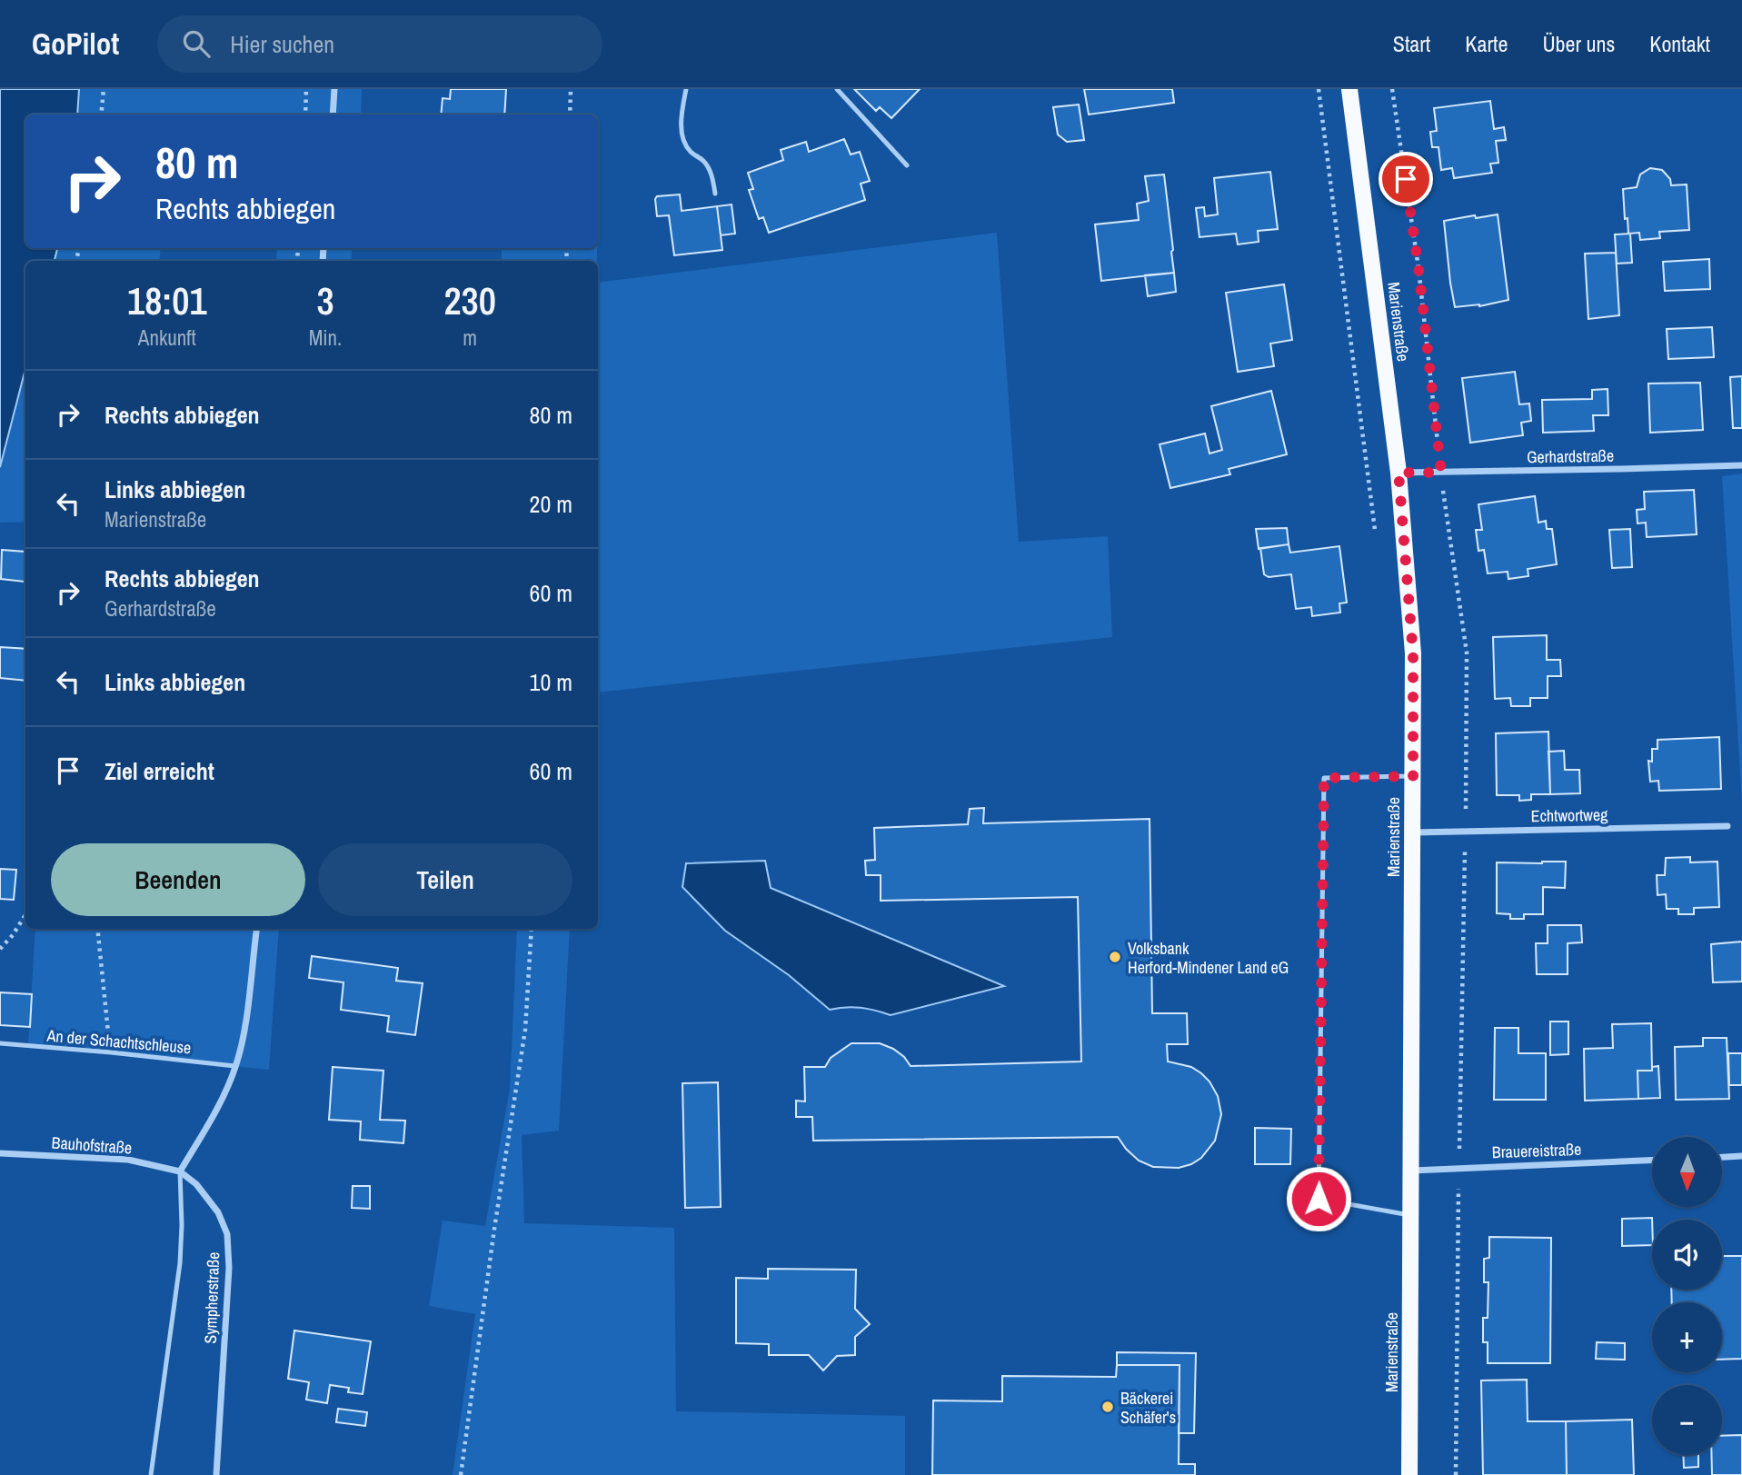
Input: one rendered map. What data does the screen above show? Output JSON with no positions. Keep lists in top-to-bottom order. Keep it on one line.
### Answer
{"streets":{"main road":["Marienstraße"],"street":["Gerhardstraße","Echtwortweg","Bauhofstraße","Brauereistraße","Sympherstraße"],"lane":["An der Schachtschleuse"]},"crossings":[["Marienstraße","Gerhardstraße"],["Marienstraße","Echtwortweg"],["Marienstraße","Brauereistraße"],["Bauhofstraße","Sympherstraße"]],"places":["Volksbank Herford-Mindener Land eG","Bäckerei Schäfer's"],"north":"bottom","page":{"header":"GoPilot","search":"Hier suchen","nav":["Start","Karte","Über uns","Kontakt"],"turn":["80 m","Rechts abbiegen"],"eta":["18:01","Ankunft","3","Min.","230","m"],"list":[{"name":"Rechts abbiegen","value":"80 m"},{"name":"Links abbiegen","note":"Marienstraße","value":"20 m"},{"name":"Rechts abbiegen","note":"Gerhardstraße","value":"60 m"},{"name":"Links abbiegen","value":"10 m"},{"name":"Ziel erreicht","value":"60 m"}],"buttons":["Beenden","Teilen"],"map_buttons":["+","−"]}}
